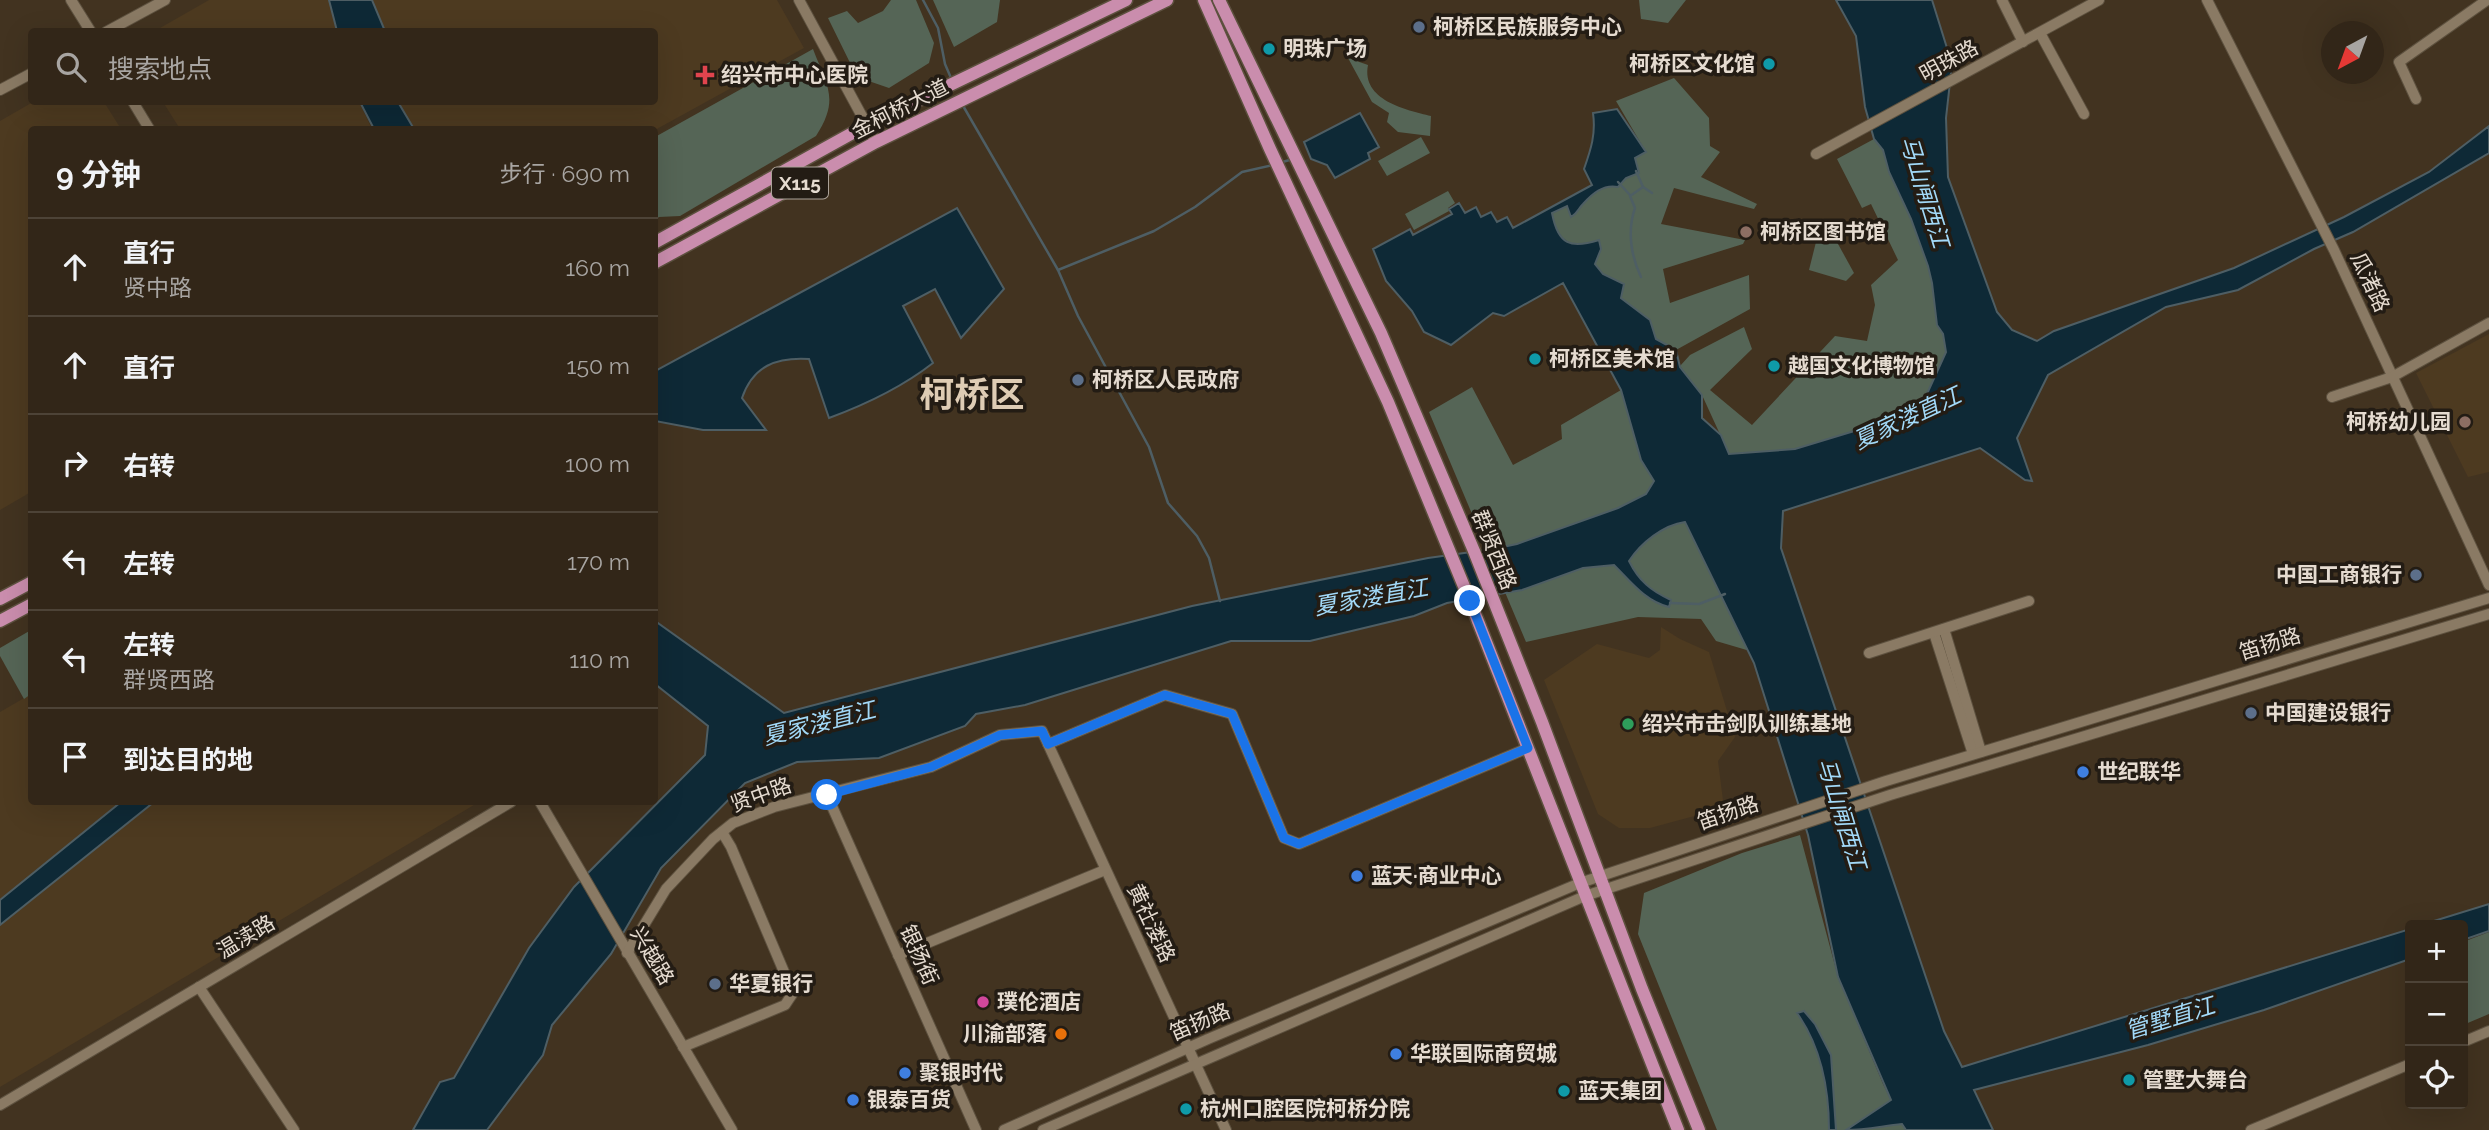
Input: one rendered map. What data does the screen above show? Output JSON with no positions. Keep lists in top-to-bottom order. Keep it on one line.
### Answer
{"streets":{"main road":["金柯桥大道","X115","群贤西路"],"street":["明珠路","瓜渚路","笛扬路","贤中路","黄社溇路","温渎路","银扬街","兴越路"]},"crossings":[["群贤西路","笛扬路"],["笛扬路","黄社溇路"],["贤中路","黄社溇路"],["贤中路","银扬街"],["贤中路","兴越路"]],"districts":["柯桥区"],"water":["马山闸西江","夏家溇直江","管墅直江"],"places":{"other":["柯桥区民族服务中心","明珠广场","柯桥区文化馆","柯桥区图书馆","柯桥区美术馆","越国文化博物馆","柯桥区人民政府","柯桥幼儿园","中国工商银行","中国建设银行","绍兴市击剑队训练基地","世纪联华","蓝天·商业中心","华夏银行","璞伦酒店","川渝部落","华联国际商贸城","聚银时代","管墅大舞台","蓝天集团","银泰百货","杭州口腔医院柯桥分院"],"health":["绍兴市中心医院"]},"north":"bottom left","page":{"search":"搜索地点","heading":["9 分钟","步行 · 690 m"],"list":[["直行","贤中路","160 m"],["直行","150 m"],["右转","100 m"],["左转","170 m"],["左转","群贤西路","110 m"],"到达目的地"],"map_buttons":["+","−"]}}
